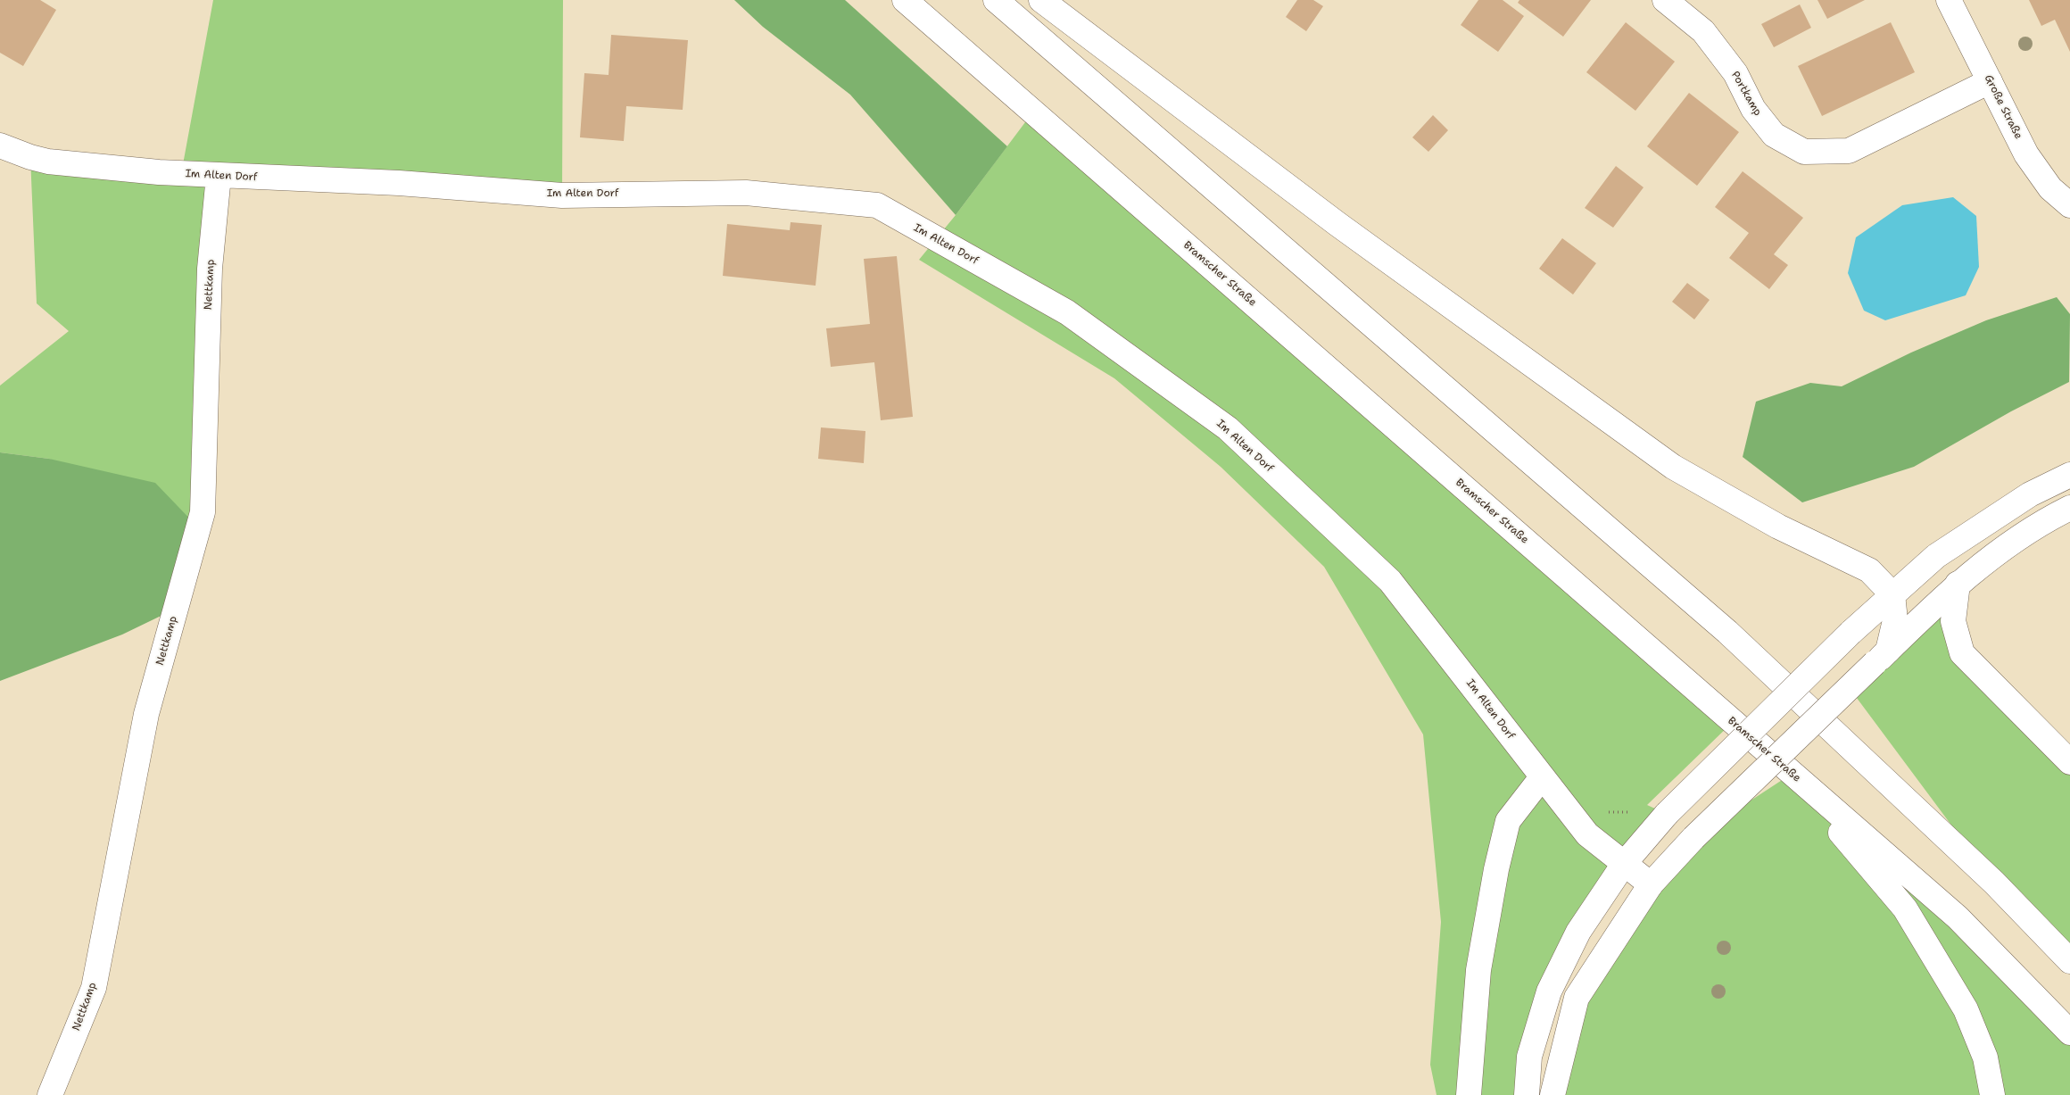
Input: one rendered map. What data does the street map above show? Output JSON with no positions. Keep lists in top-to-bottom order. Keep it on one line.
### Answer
{"streets":{"main road":["Portkamp","Große Straße","Im Alten Dorf","Bramscher Straße","Nettkamp"]},"crossings":[["Portkamp","Große Straße"],["Im Alten Dorf","Nettkamp"]]}
